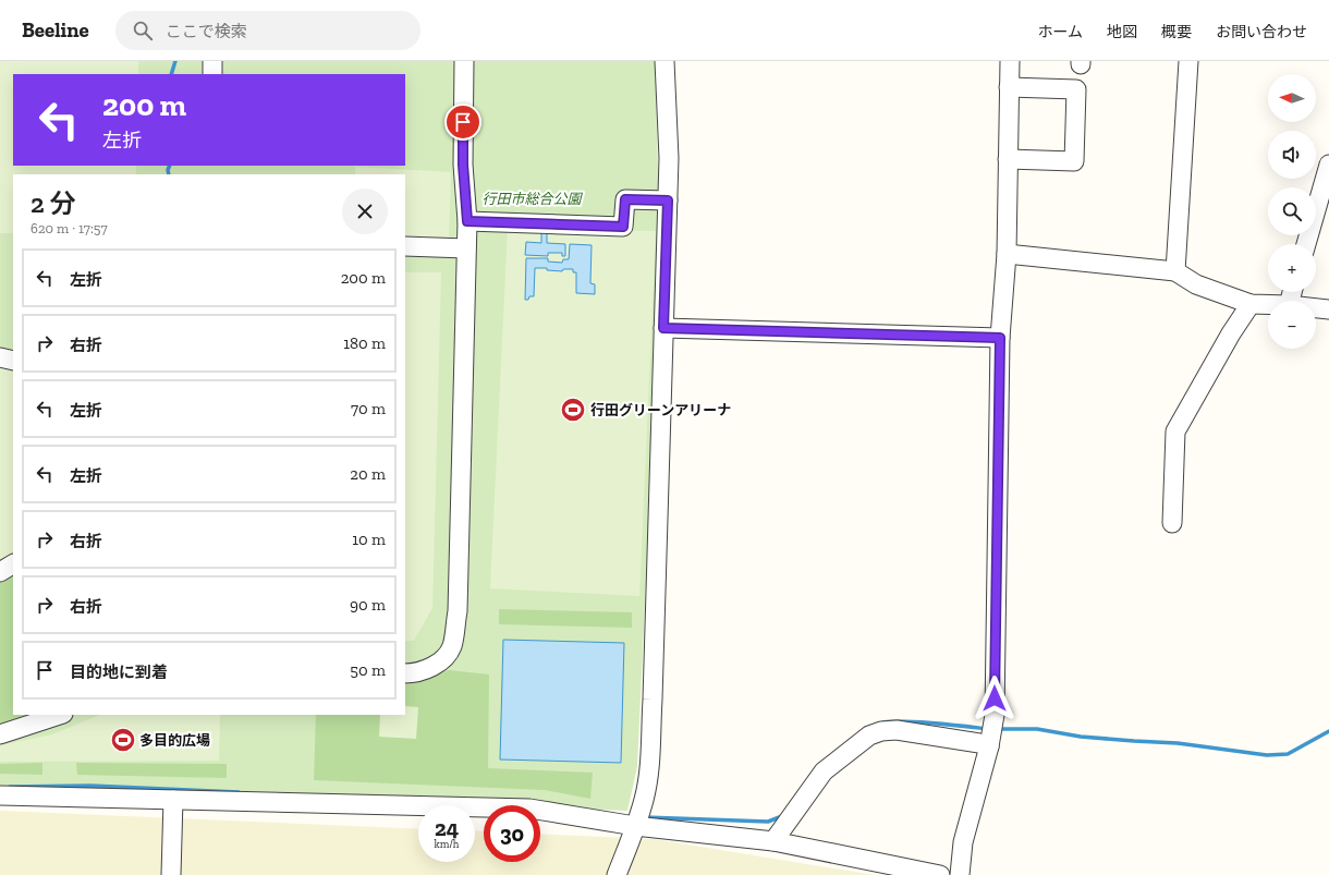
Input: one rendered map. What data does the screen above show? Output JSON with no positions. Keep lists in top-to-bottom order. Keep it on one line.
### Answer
{"parks":["行田市総合公園"],"places":{"sports":["行田グリーンアリーナ","多目的広場"]},"north":"left","page":{"header":"Beeline","search":"ここで検索","nav":["ホーム","地図","概要","お問い合わせ"],"map_buttons":["+","−"],"turn":["200 m","左折"],"heading":["2 分","620 m · 17:57"],"list":[{"name":"左折","value":"200 m"},{"name":"右折","value":"180 m"},{"name":"左折","value":"70 m"},{"name":"左折","value":"20 m"},{"name":"右折","value":"10 m"},{"name":"右折","value":"90 m"},{"name":"目的地に到着","value":"50 m"}],"speed":"24 km/h","limit":"30"}}
